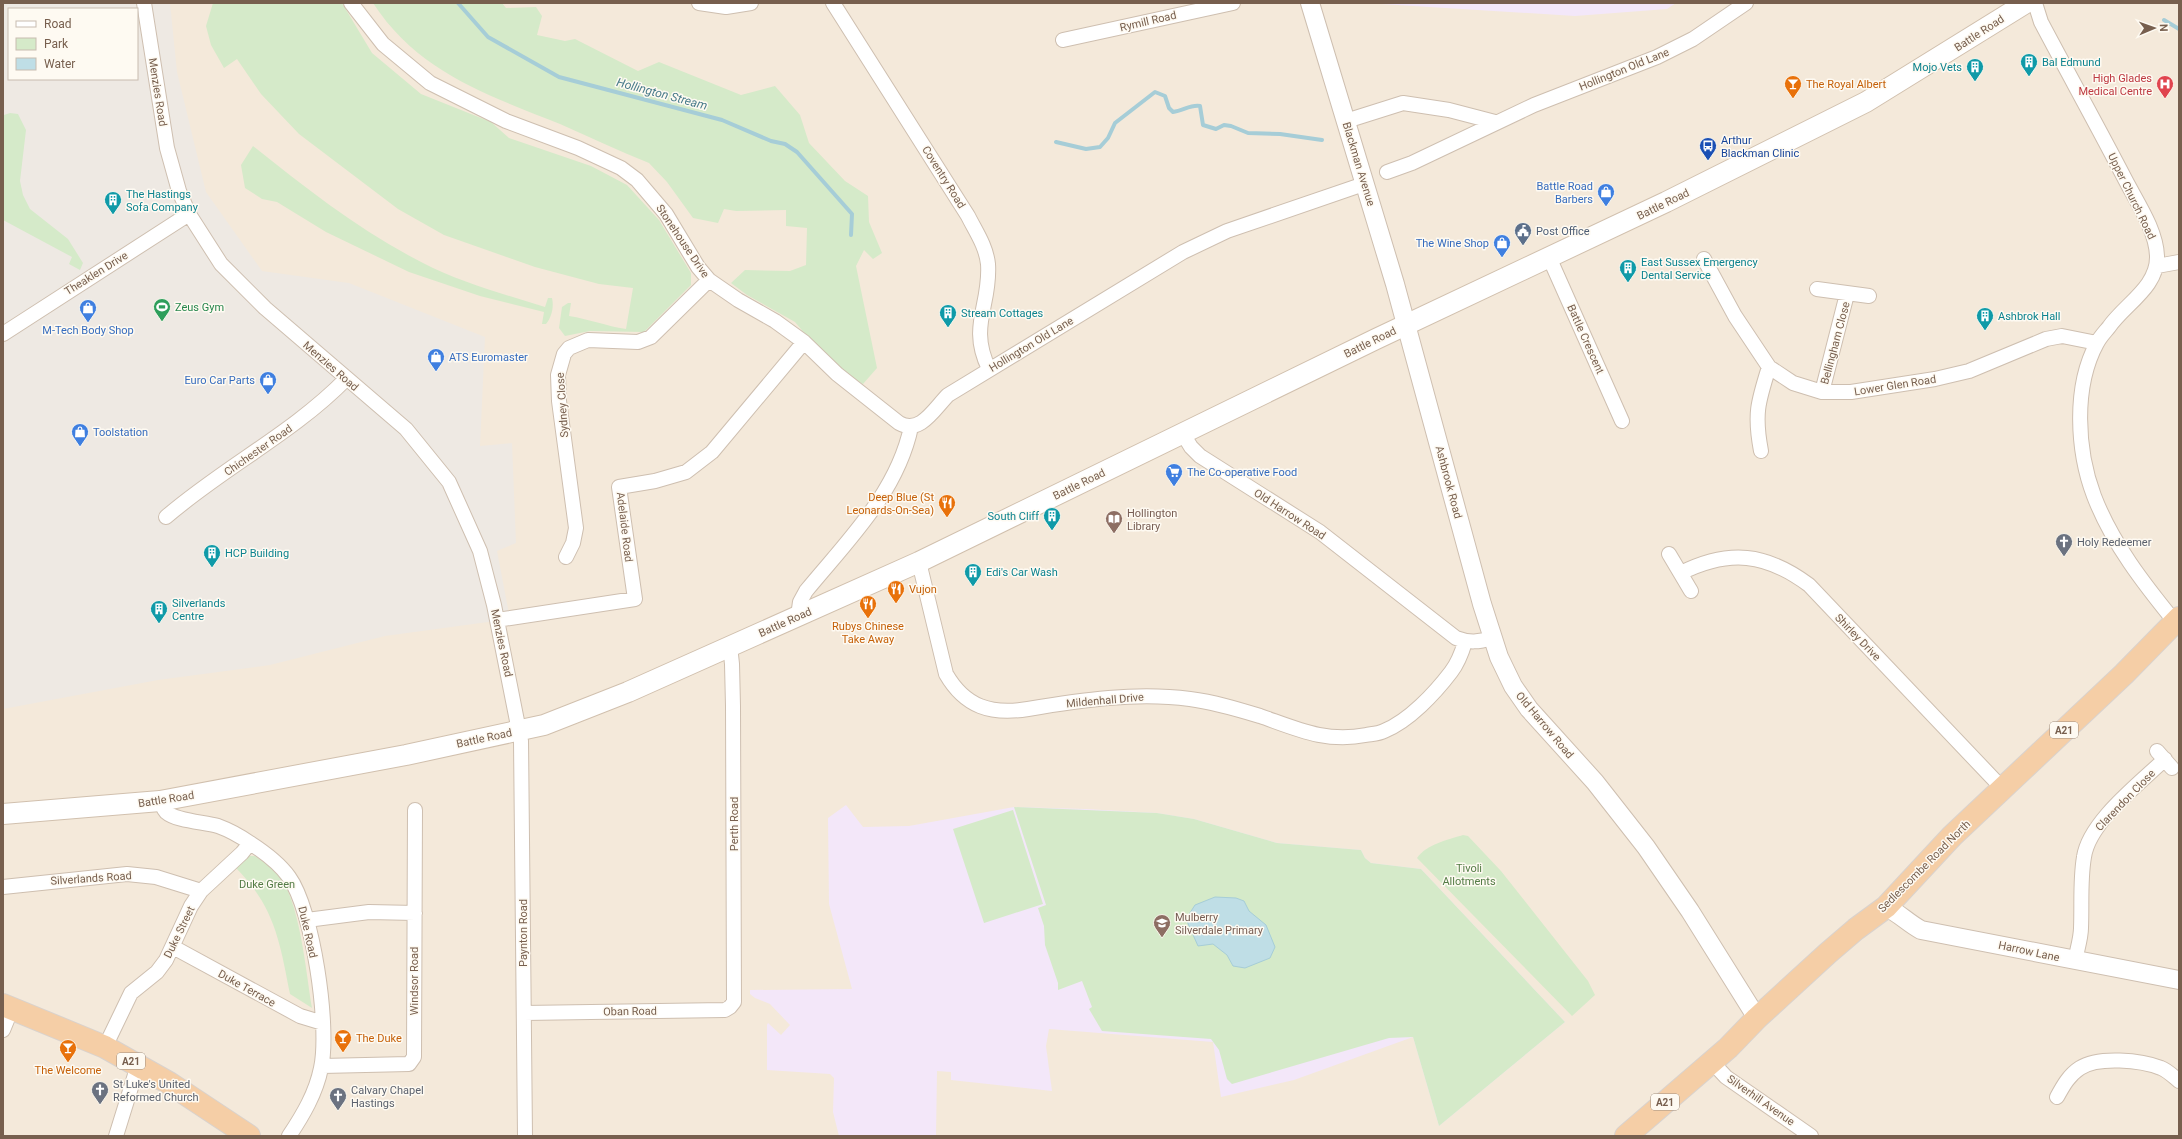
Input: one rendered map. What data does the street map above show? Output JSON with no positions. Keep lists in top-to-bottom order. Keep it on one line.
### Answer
{"streets":{"highway":["A21","Sedlescombe Road North"],"main road":["Battle Road"],"street":["Rymill Road","Hollington Old Lane","Menzies Road","Blackman Avenue","Coventry Road","Upper Church Road","Stonehouse Drive","Theaklen Drive","Battle Crescent","Bellingham Close","Lower Glen Road","Sydney Close","Chichester Road","Ashbrook Road","Old Harrow Road","Adelaide Road","Shirley Drive","Mildenhall Drive","Clarendon Close","Perth Road","Silverlands Road","Duke Street","Duke Road","Paynton Road","Harrow Lane","Windsor Road","Duke Terrace","Oban Road","Silverhill Avenue"]},"crossings":[["Battle Road","Menzies Road"],["Battle Road","Blackman Avenue"],["Battle Road","Battle Crescent"],["Battle Road","Ashbrook Road"],["Battle Road","Old Harrow Road"],["Battle Road","Mildenhall Drive"],["Battle Road","Perth Road"],["Battle Road","Duke Road"],["Battle Road","Paynton Road"],["Hollington Old Lane","Blackman Avenue"],["Hollington Old Lane","Coventry Road"],["Hollington Old Lane","Stonehouse Drive"],["Menzies Road","Theaklen Drive"],["Menzies Road","Chichester Road"],["Menzies Road","Adelaide Road"],["Menzies Road","Paynton Road"],["Blackman Avenue","Ashbrook Road"],["Stonehouse Drive","Sydney Close"],["Stonehouse Drive","Adelaide Road"],["Bellingham Close","Lower Glen Road"],["Ashbrook Road","Old Harrow Road"],["Old Harrow Road","Mildenhall Drive"],["Old Harrow Road","Sedlescombe Road North"],["Shirley Drive","Sedlescombe Road North"],["A21","Duke Street"],["Clarendon Close","Harrow Lane"],["Perth Road","Oban Road"],["Sedlescombe Road North","Harrow Lane"],["Sedlescombe Road North","Silverhill Avenue"],["Silverlands Road","Duke Street"],["Duke Street","Duke Road"],["Duke Street","Duke Terrace"],["Duke Road","Windsor Road"],["Duke Road","Duke Terrace"],["Paynton Road","Oban Road"]],"water":["Hollington Stream"],"parks":["Tivoli Allotments","Duke Green"],"places":{"building":["Bal Edmund","Mojo Vets","The Hastings Sofa Company","East Sussex Emergency Dental Service","Stream Cottages","Ashbrok Hall","South Cliff","HCP Building","Edi's Car Wash","Silverlands Centre"],"bar":["The Royal Albert","The Duke","The Welcome"],"hospital":["High Glades Medical Centre"],"bus stop":["Arthur Blackman Clinic"],"shop":["Battle Road Barbers","The Wine Shop","M-Tech Body Shop","ATS Euromaster","Euro Car Parts","Toolstation"],"public building":["Post Office"],"sports":["Zeus Gym"],"supermarket":["The Co-operative Food"],"restaurant":["Deep Blue (St Leonards-On-Sea)","Vujon","Rubys Chinese Take Away"],"library":["Hollington Library"],"church":["Holy Redeemer","St Luke's United Reformed Church","Calvary Chapel Hastings"],"school or university":["Mulberry Silverdale Primary"]},"legend":["Road","Park","Water"],"north":"right"}
